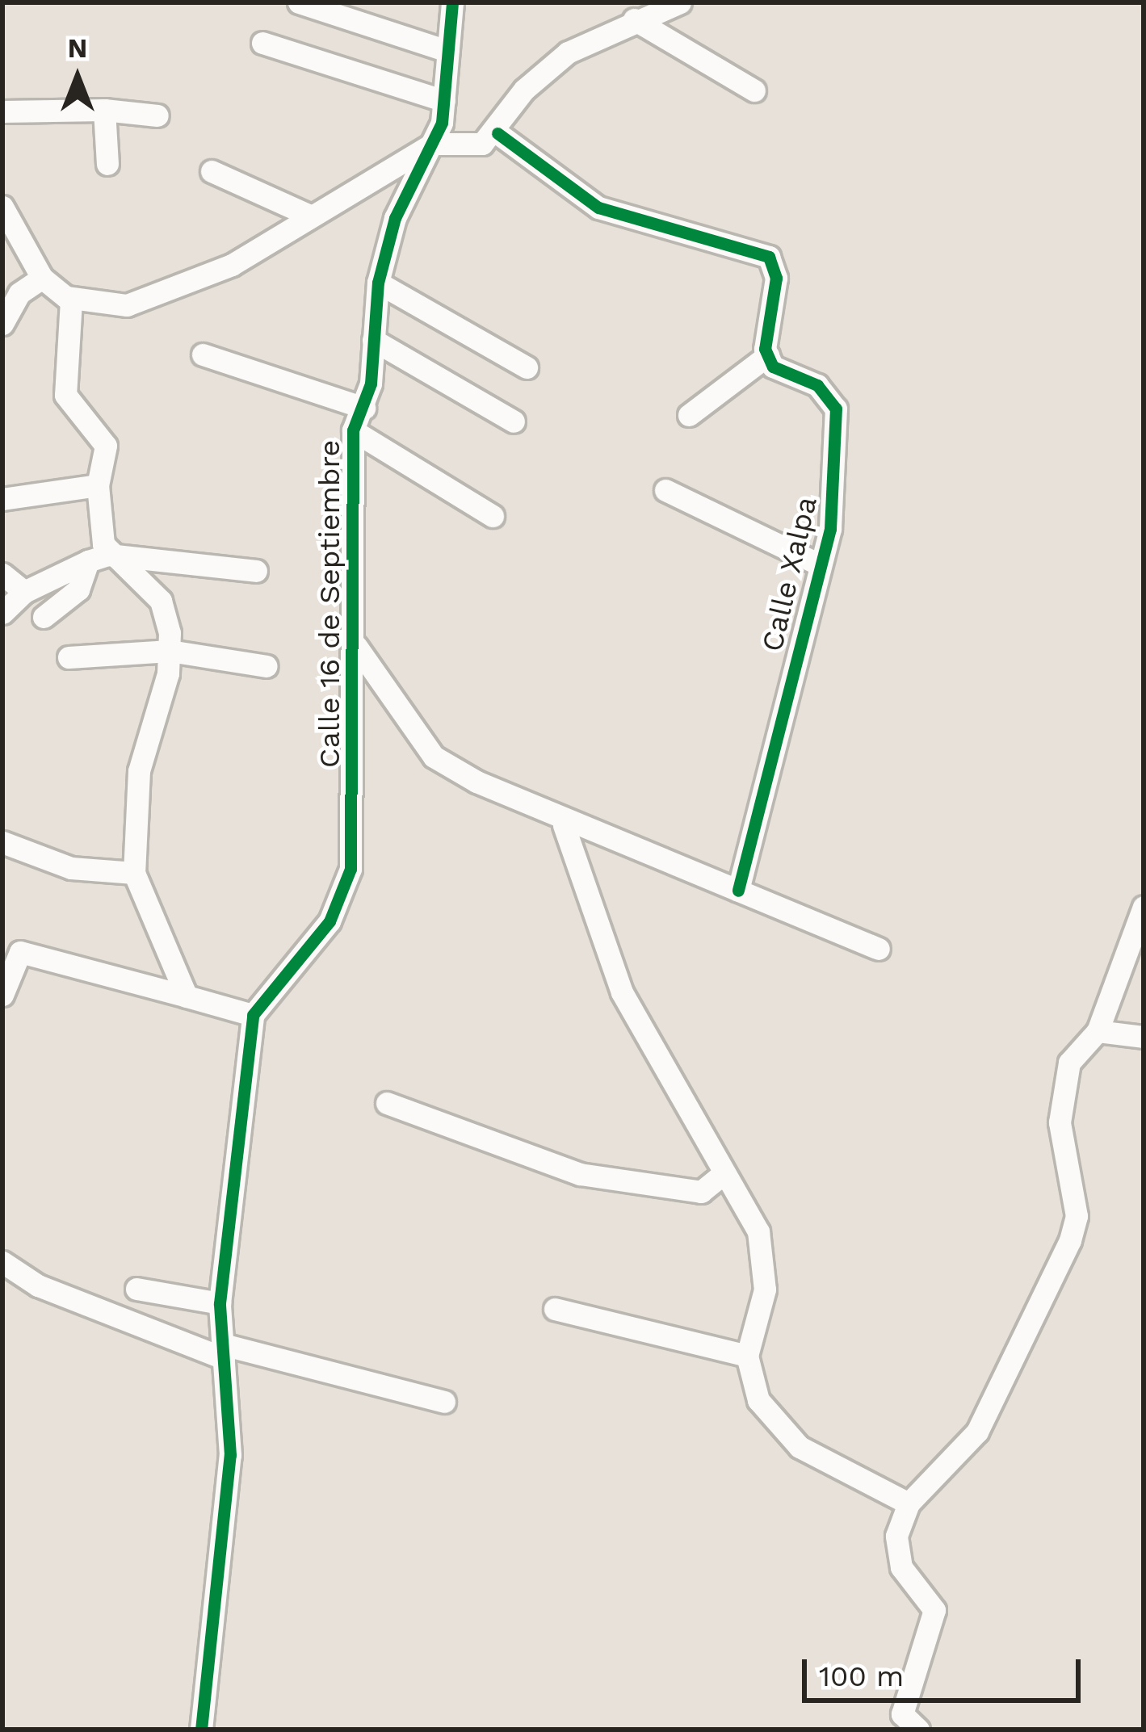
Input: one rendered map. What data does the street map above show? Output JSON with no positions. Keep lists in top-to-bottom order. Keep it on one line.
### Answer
{"streets":{"street":["Calle Xalpa","Calle 16 de Septiembre"]},"scale_bar":"100 m","north":"top"}
